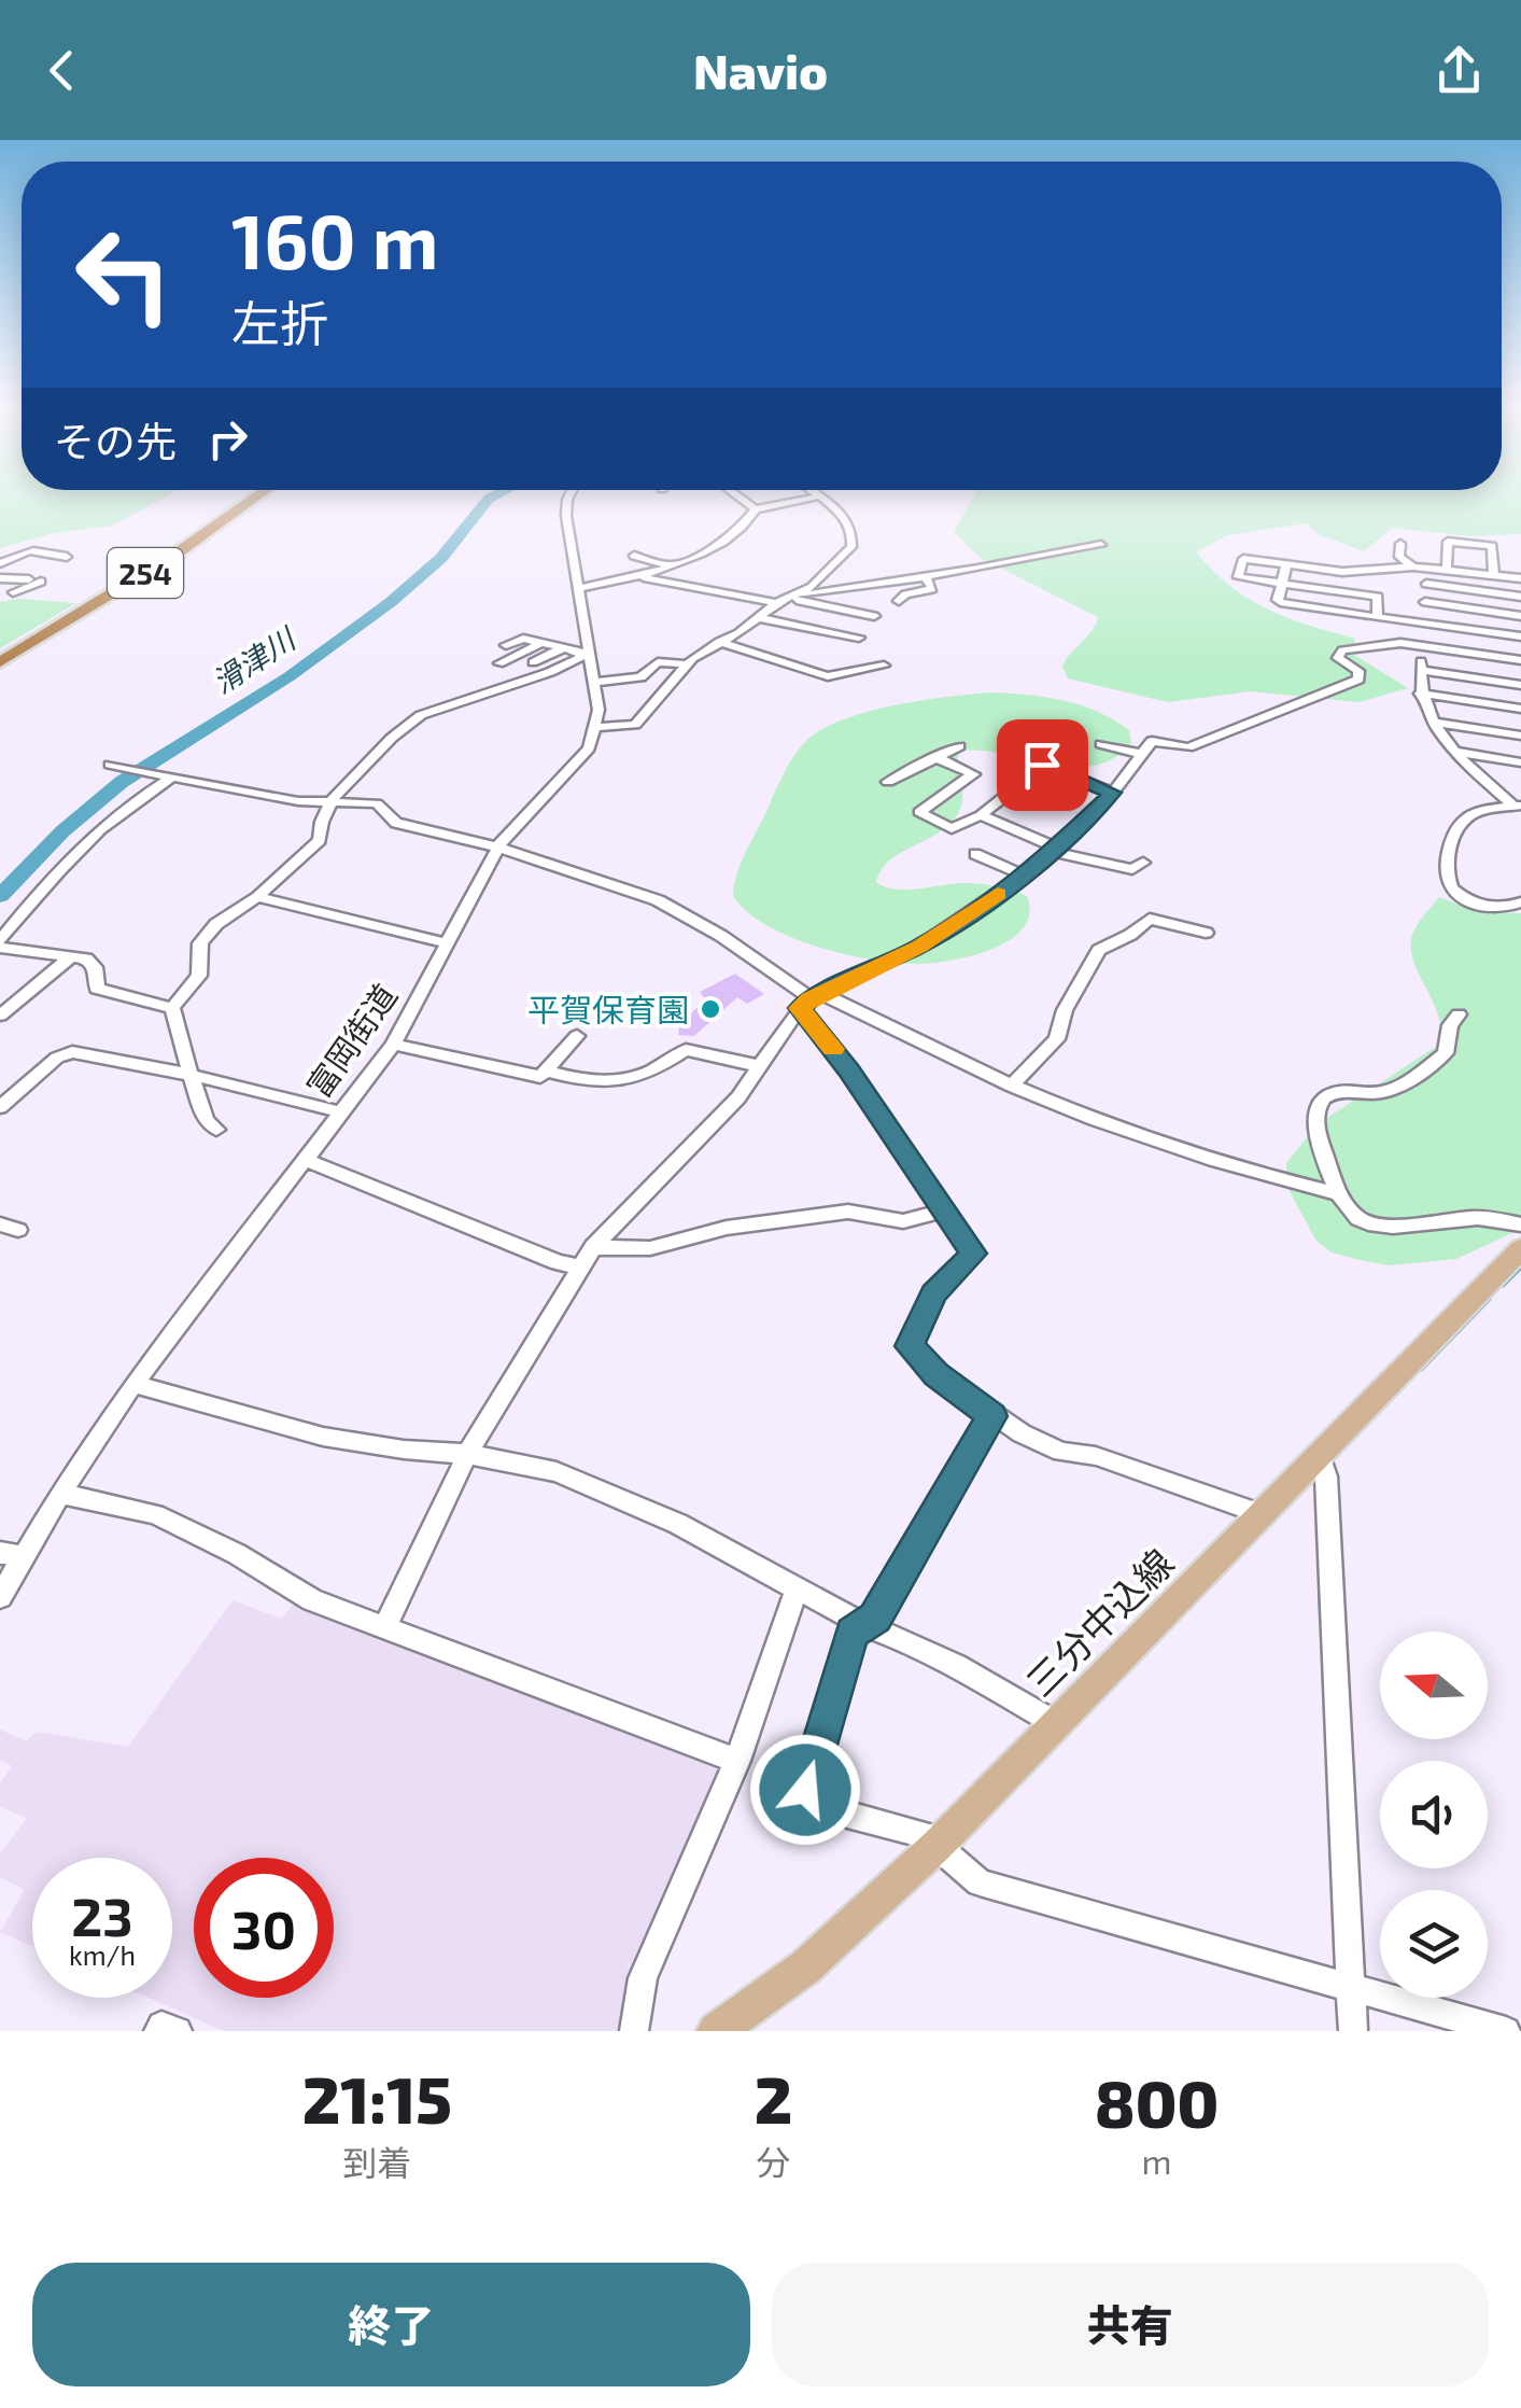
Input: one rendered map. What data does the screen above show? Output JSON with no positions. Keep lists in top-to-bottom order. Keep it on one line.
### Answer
{"streets":{"highway":["254"],"main road":["三分中込線"],"street":["富岡街道"]},"water":["滑津川"],"places":["平賀保育園"],"north":"left","page":{"header":"Navio","turn":["160 m","左折"],"then":"その先","speed":"23 km/h","limit":"30","eta":["21:15","到着","2","分","800","m"],"buttons":["終了","共有"]}}
